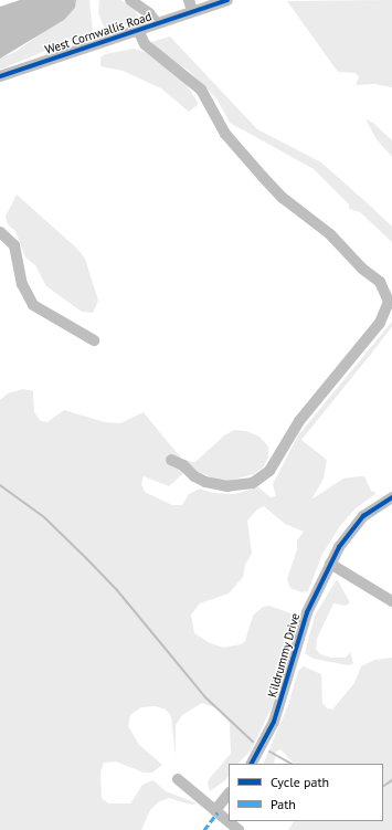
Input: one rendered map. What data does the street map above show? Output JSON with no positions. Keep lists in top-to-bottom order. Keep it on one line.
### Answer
{"streets":{"street":["West Cornwallis Road","Kildrummy Drive"]},"legend":["Cycle path","Path"]}
